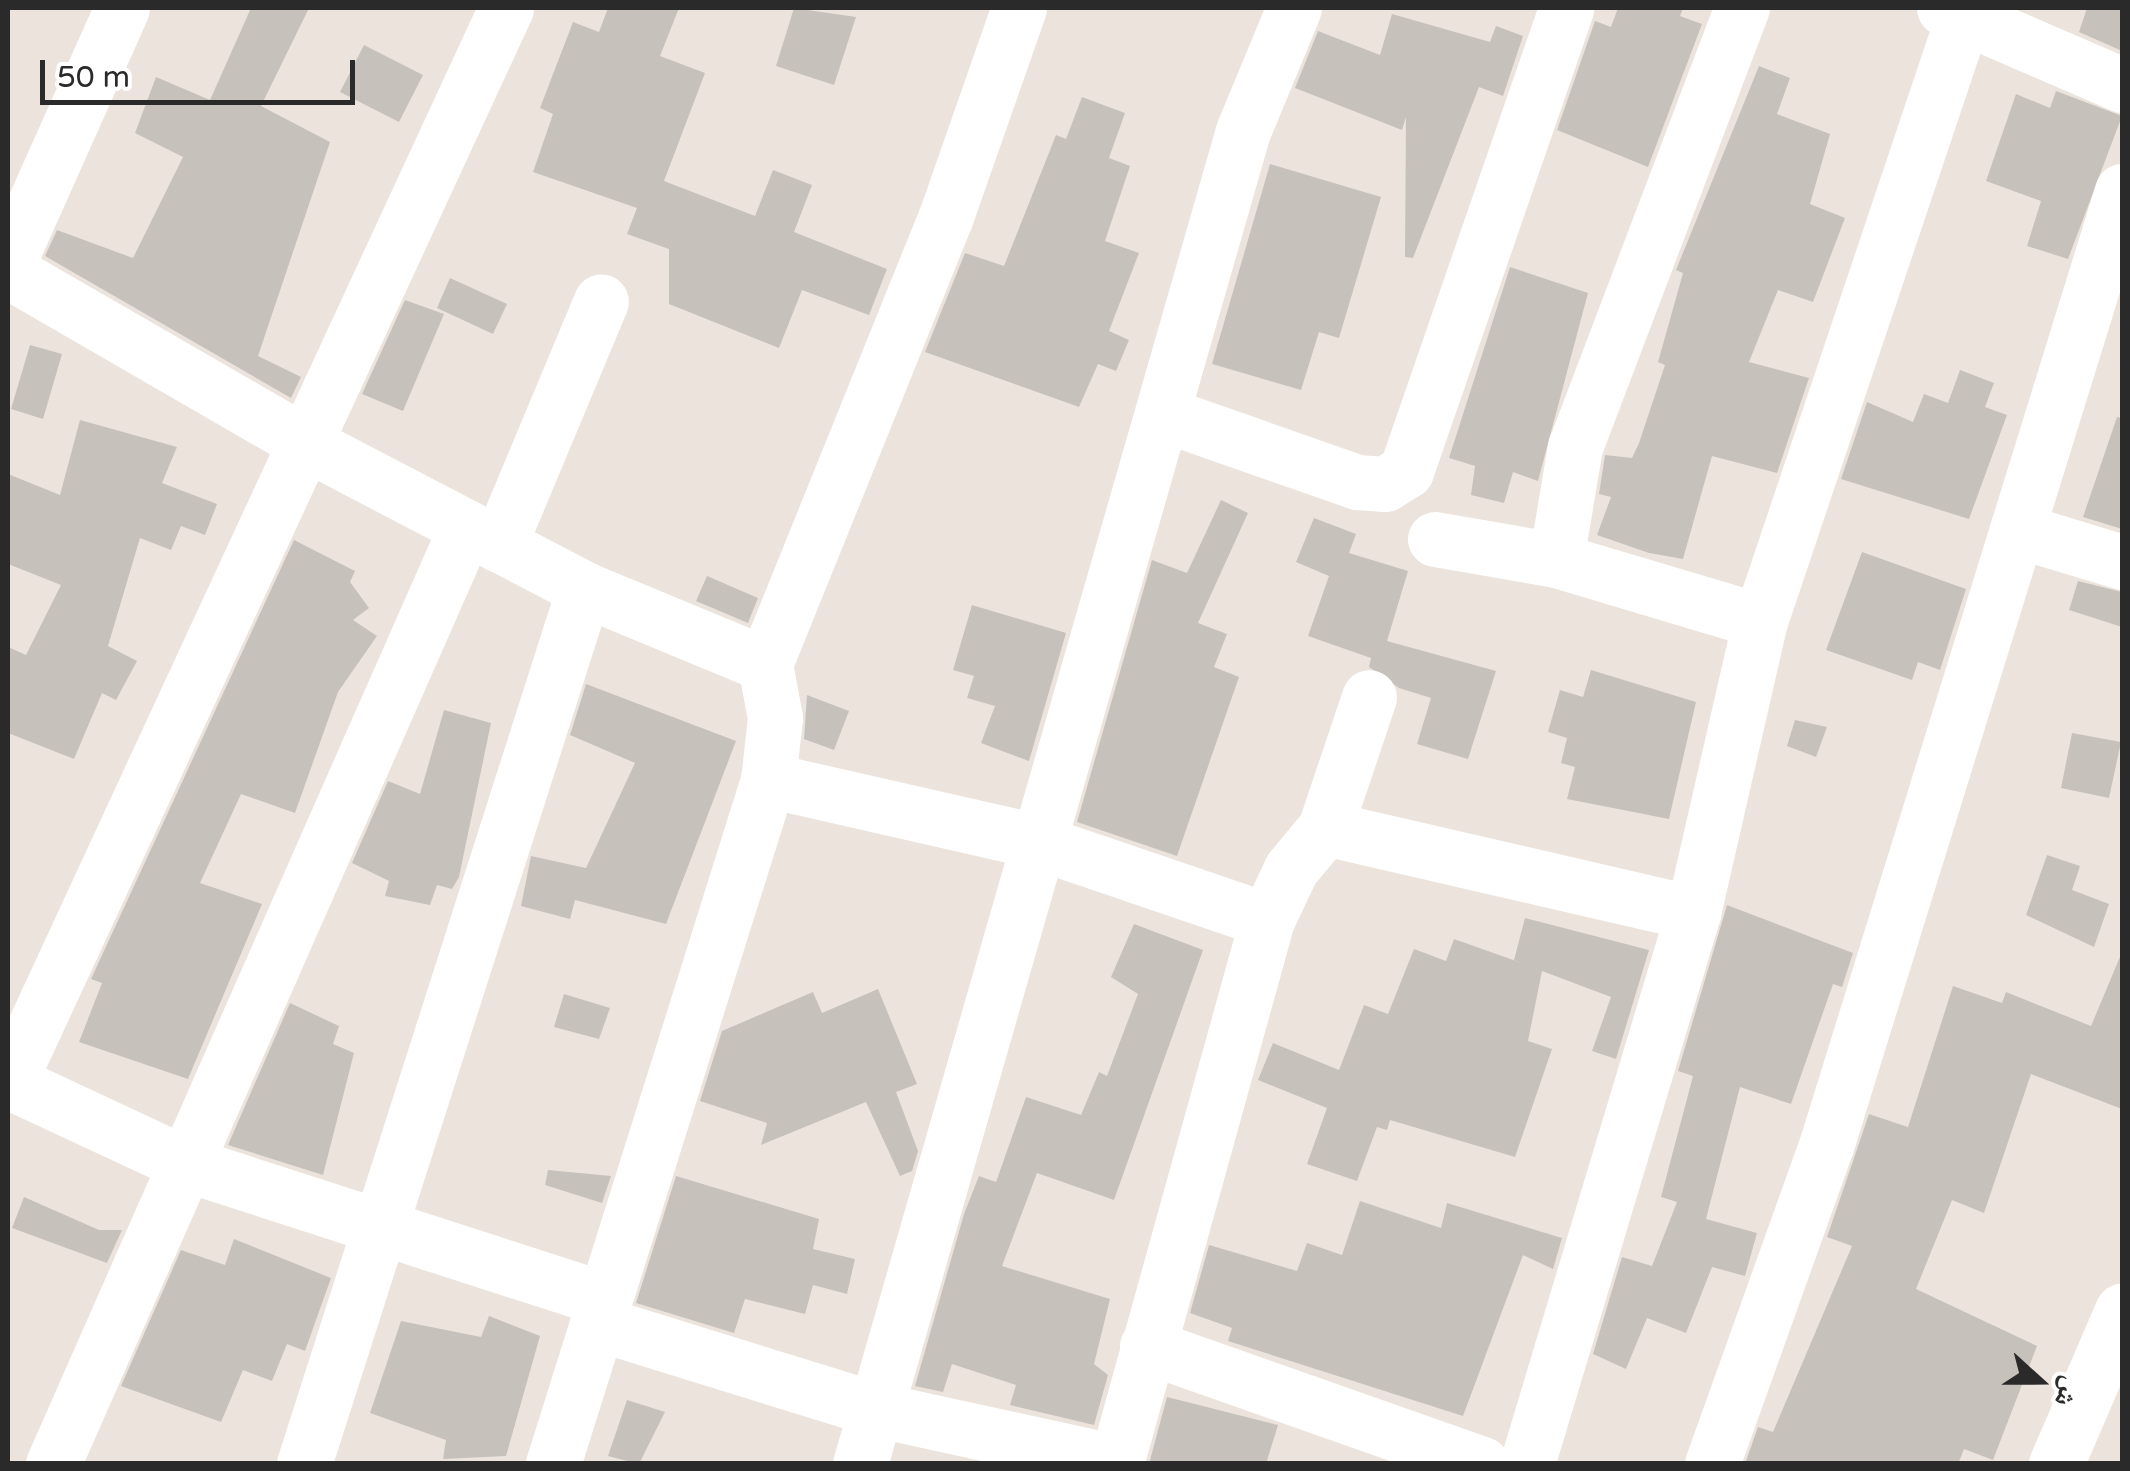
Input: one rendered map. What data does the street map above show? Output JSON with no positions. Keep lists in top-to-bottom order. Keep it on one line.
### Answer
{"scale_bar":"50 m","north":"right"}
